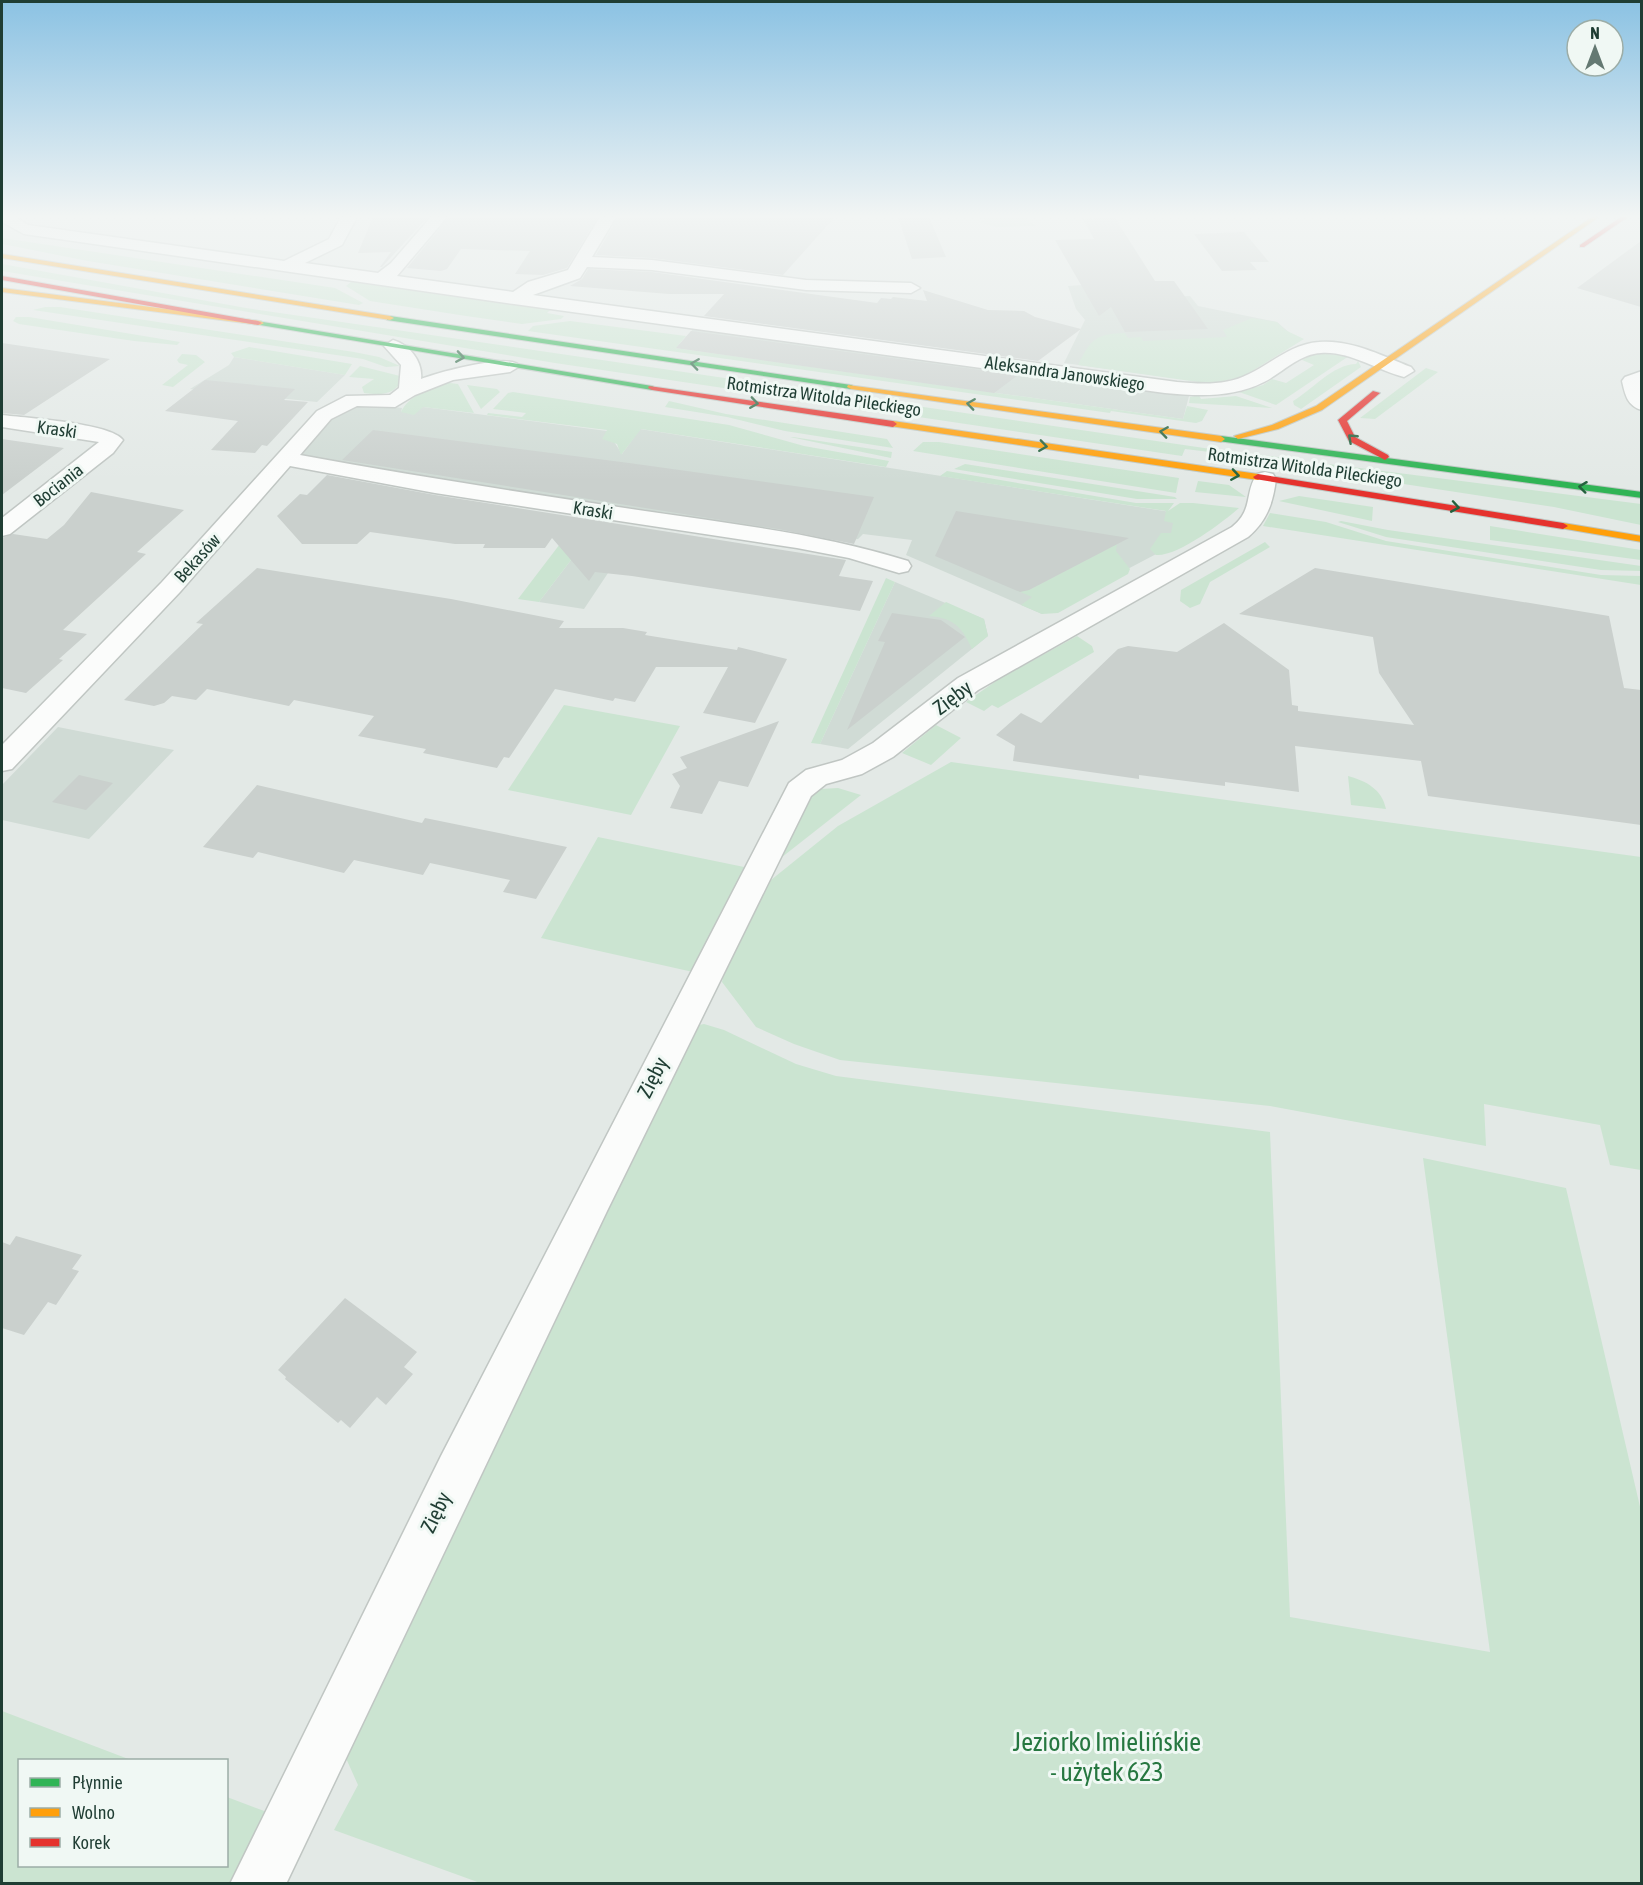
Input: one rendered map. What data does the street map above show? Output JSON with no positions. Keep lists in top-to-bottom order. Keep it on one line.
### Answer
{"streets":{"main road":["Rotmistrza Witolda Pileckiego"],"street":["Aleksandra Janowskiego","Kraski","Bociania","Bekasów","Zięby"]},"crossings":[["Rotmistrza Witolda Pileckiego","Bekasów"],["Rotmistrza Witolda Pileckiego","Zięby"],["Kraski","Bociania"],["Kraski","Bekasów"]],"parks":["Jeziorko Imielińskie - użytek 623"],"legend":["Płynnie","Wolno","Korek"],"north":"top"}
